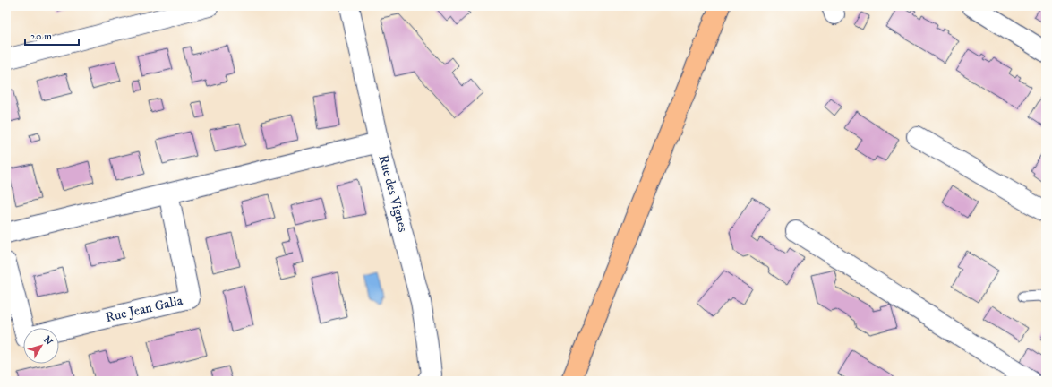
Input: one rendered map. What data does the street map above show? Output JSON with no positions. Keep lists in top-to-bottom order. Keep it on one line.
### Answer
{"streets":{"street":["Rue des Vignes","Rue Jean Galia"]},"scale_bar":"20 m","north":"top right"}
